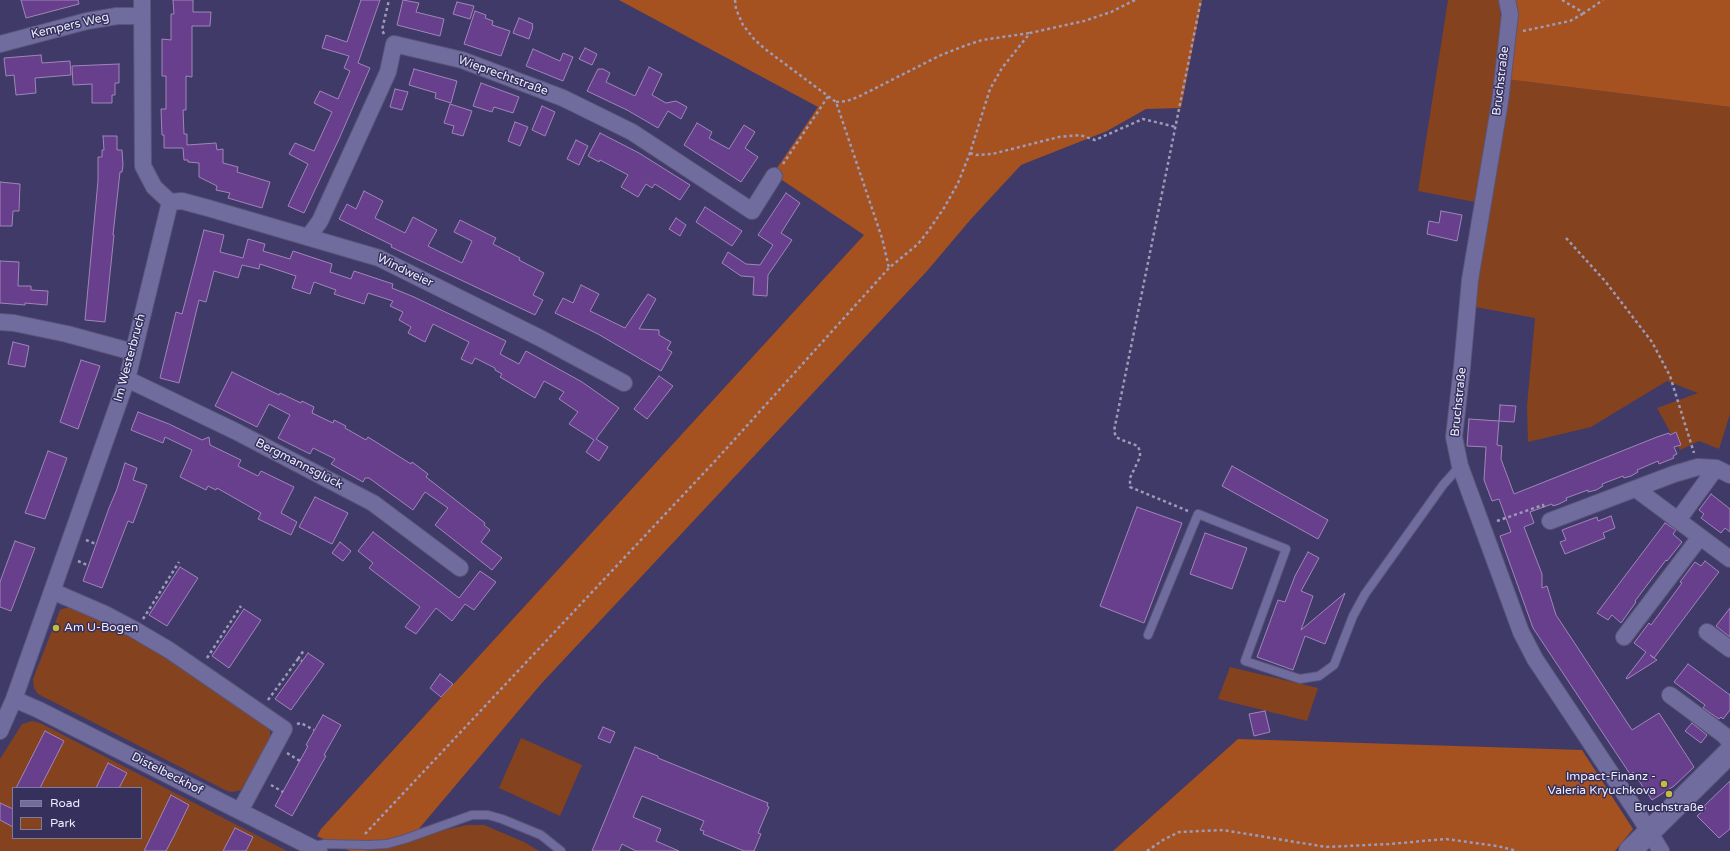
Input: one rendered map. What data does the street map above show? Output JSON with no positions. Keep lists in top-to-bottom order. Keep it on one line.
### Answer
{"streets":{"street":["Kempers Weg","Wieprechtstraße","Bruchstraße","Windweier","Im Westerbruch","Bergmannsglück","Distelbeckhof"]},"crossings":[["Windweier","Im Westerbruch"],["Im Westerbruch","Bergmannsglück"],["Im Westerbruch","Distelbeckhof"]],"places":["Am U-Bogen","Impact-Finanz - Valeria Kryuchkova","Bruchstraße"],"legend":["Road","Park"]}
